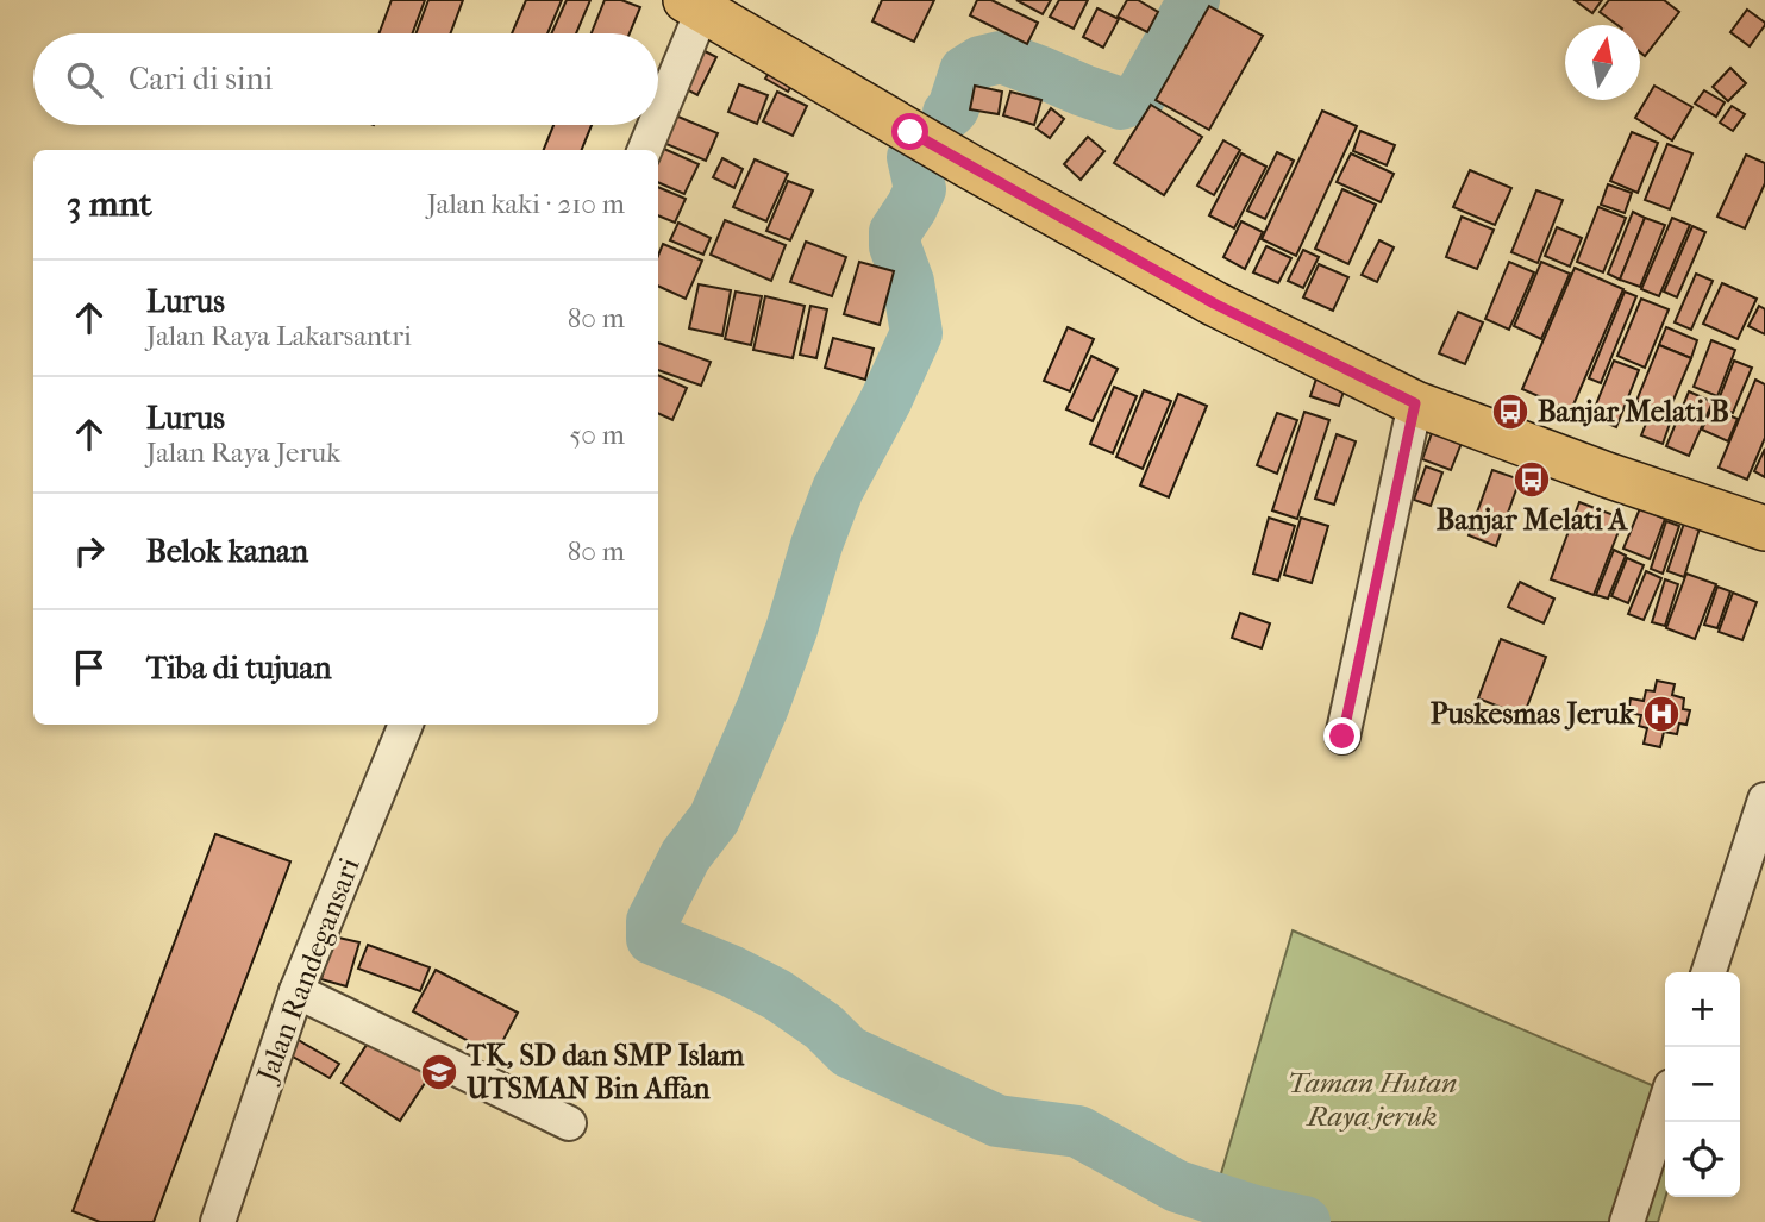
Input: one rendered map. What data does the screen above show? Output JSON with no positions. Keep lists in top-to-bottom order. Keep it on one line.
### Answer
{"streets":{"street":["Jalan Randegansari"]},"parks":["Taman Hutan Raya jeruk"],"places":{"bus stop":["Banjar Melati B","Banjar Melati A"],"hospital":["Puskesmas Jeruk"],"school or university":["TK, SD dan SMP Islam UTSMAN Bin Affan"]},"north":"top","page":{"search":"Cari di sini","heading":["3 mnt","Jalan kaki · 210 m"],"list":[["Lurus","Jalan Raya Lakarsantri","80 m"],["Lurus","Jalan Raya Jeruk","50 m"],["Belok kanan","80 m"],"Tiba di tujuan"],"map_buttons":["+","−"]}}
